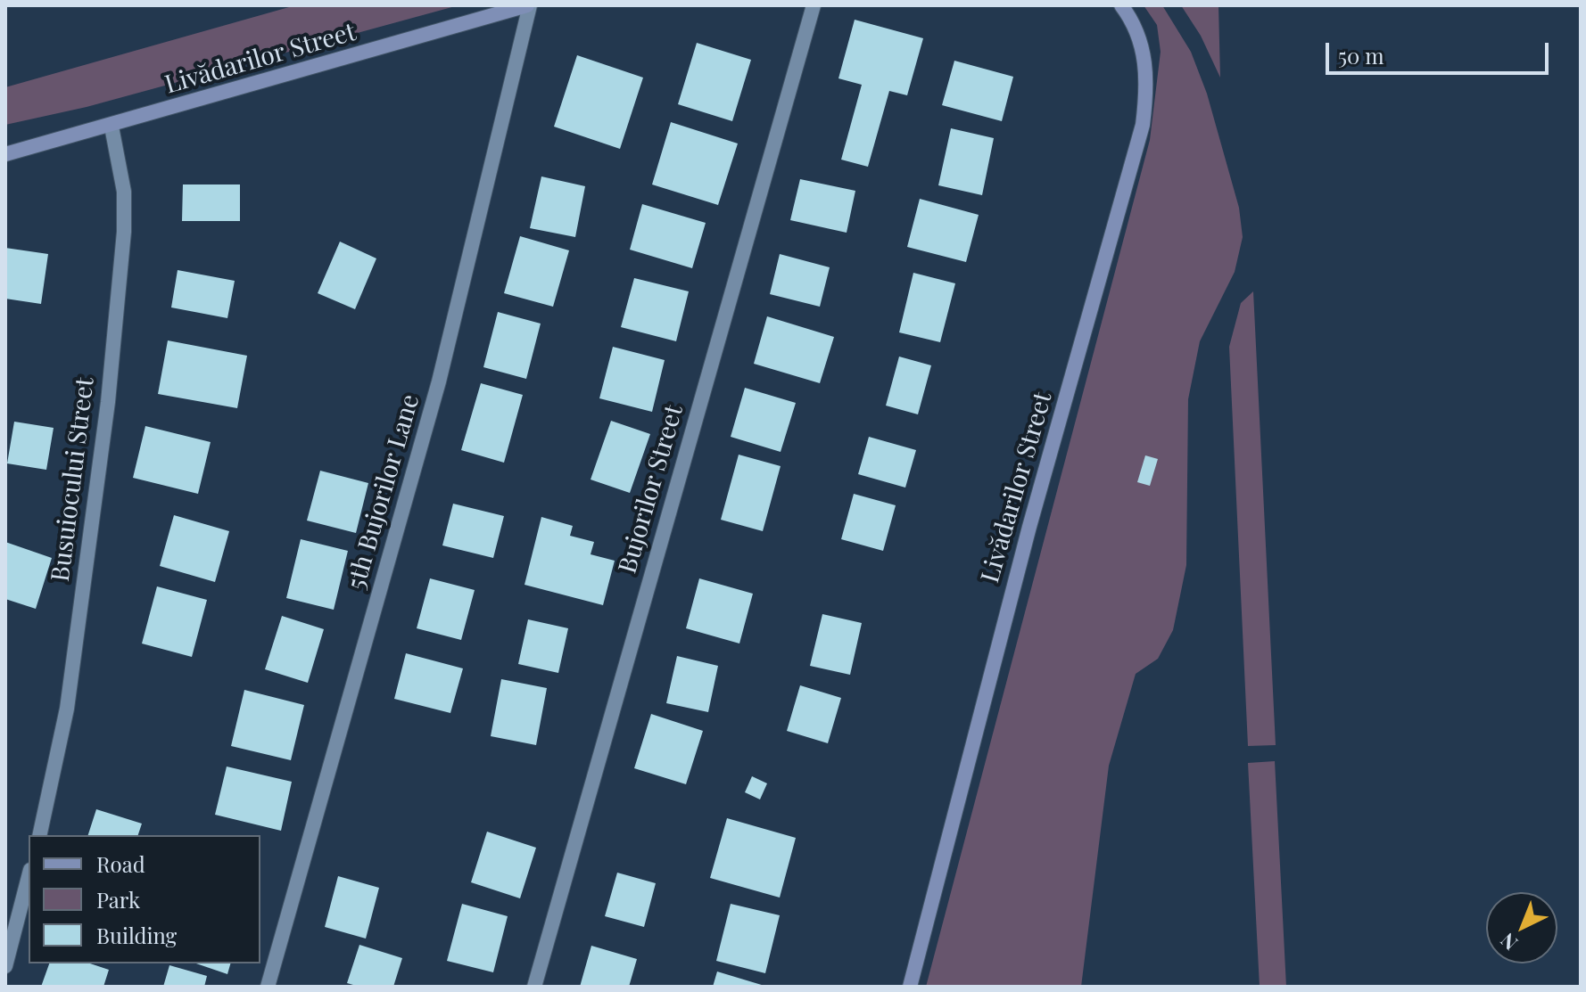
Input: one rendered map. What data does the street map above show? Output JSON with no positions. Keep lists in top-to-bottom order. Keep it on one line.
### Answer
{"streets":{"street":["Livădarilor Street","Busuiocului Street","Bujorilor Street","5th Bujorilor Lane"]},"crossings":[["Livădarilor Street","Busuiocului Street"],["Livădarilor Street","5th Bujorilor Lane"]],"legend":["Road","Park","Building"],"scale_bar":"50 m","north":"bottom left"}
